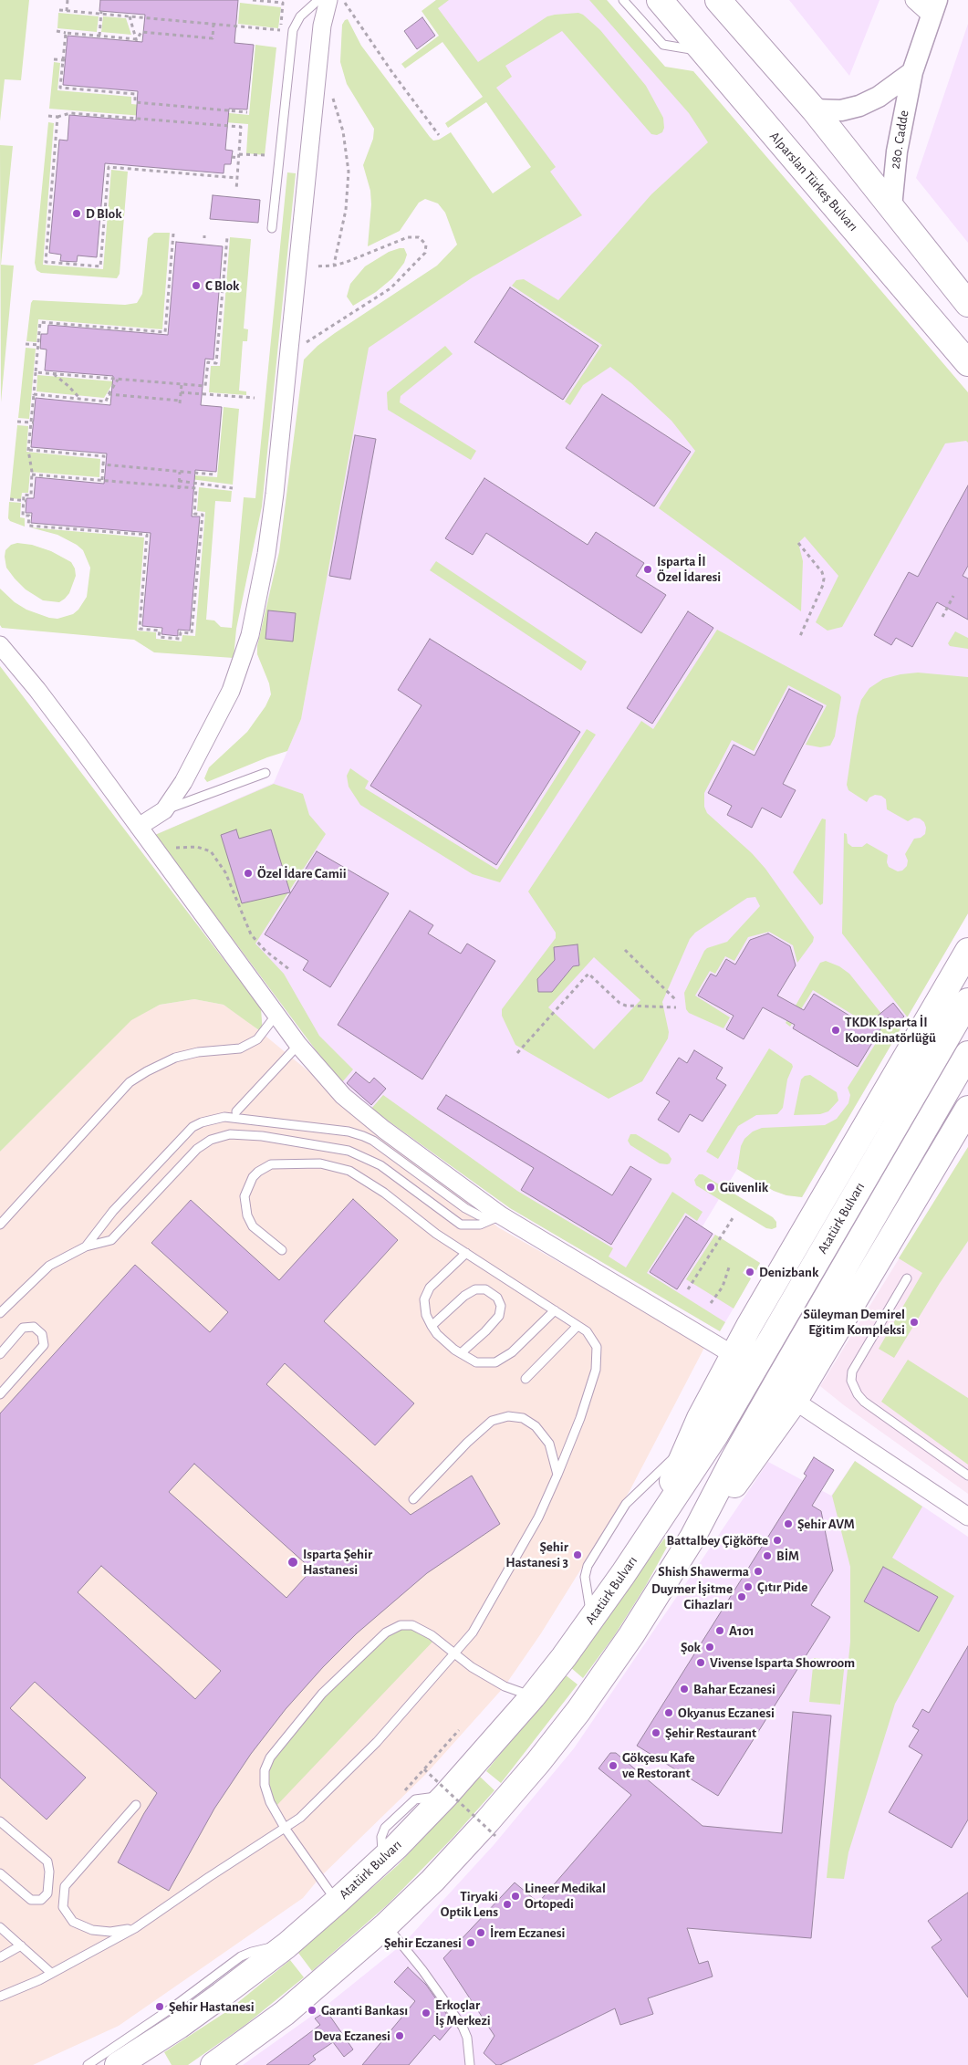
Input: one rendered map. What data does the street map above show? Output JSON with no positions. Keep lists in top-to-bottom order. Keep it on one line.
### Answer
{"streets":{"main road":["Alparslan Türkeş Bulvarı","Atatürk Bulvarı"],"street":["280. Cadde"]},"places":["D Blok","C Blok","Isparta İl Özel İdaresi","Özel İdare Camii","TKDK Isparta İl Koordinatörlüğü","Güvenlik","Denizbank","Süleyman Demirel Eğitim Kompleksi","Şehir AVM","Battalbey Çiğköfte","Şehir Hastanesi 3","BİM","Isparta Şehir Hastanesi","Shish Shawerma","Çıtır Pide","Duymer İşitme Cihazları","A101","Şok","Vivense Isparta Showroom","Bahar Eczanesi","Okyanus Eczanesi","Şehir Restaurant","Gökçesu Kafe ve Restorant","Lineer Medikal Ortopedi","Tiryaki Optik Lens","İrem Eczanesi","Şehir Eczanesi","Şehir Hastanesi","Garanti Bankası","Erkoçlar İş Merkezi","Deva Eczanesi"]}
